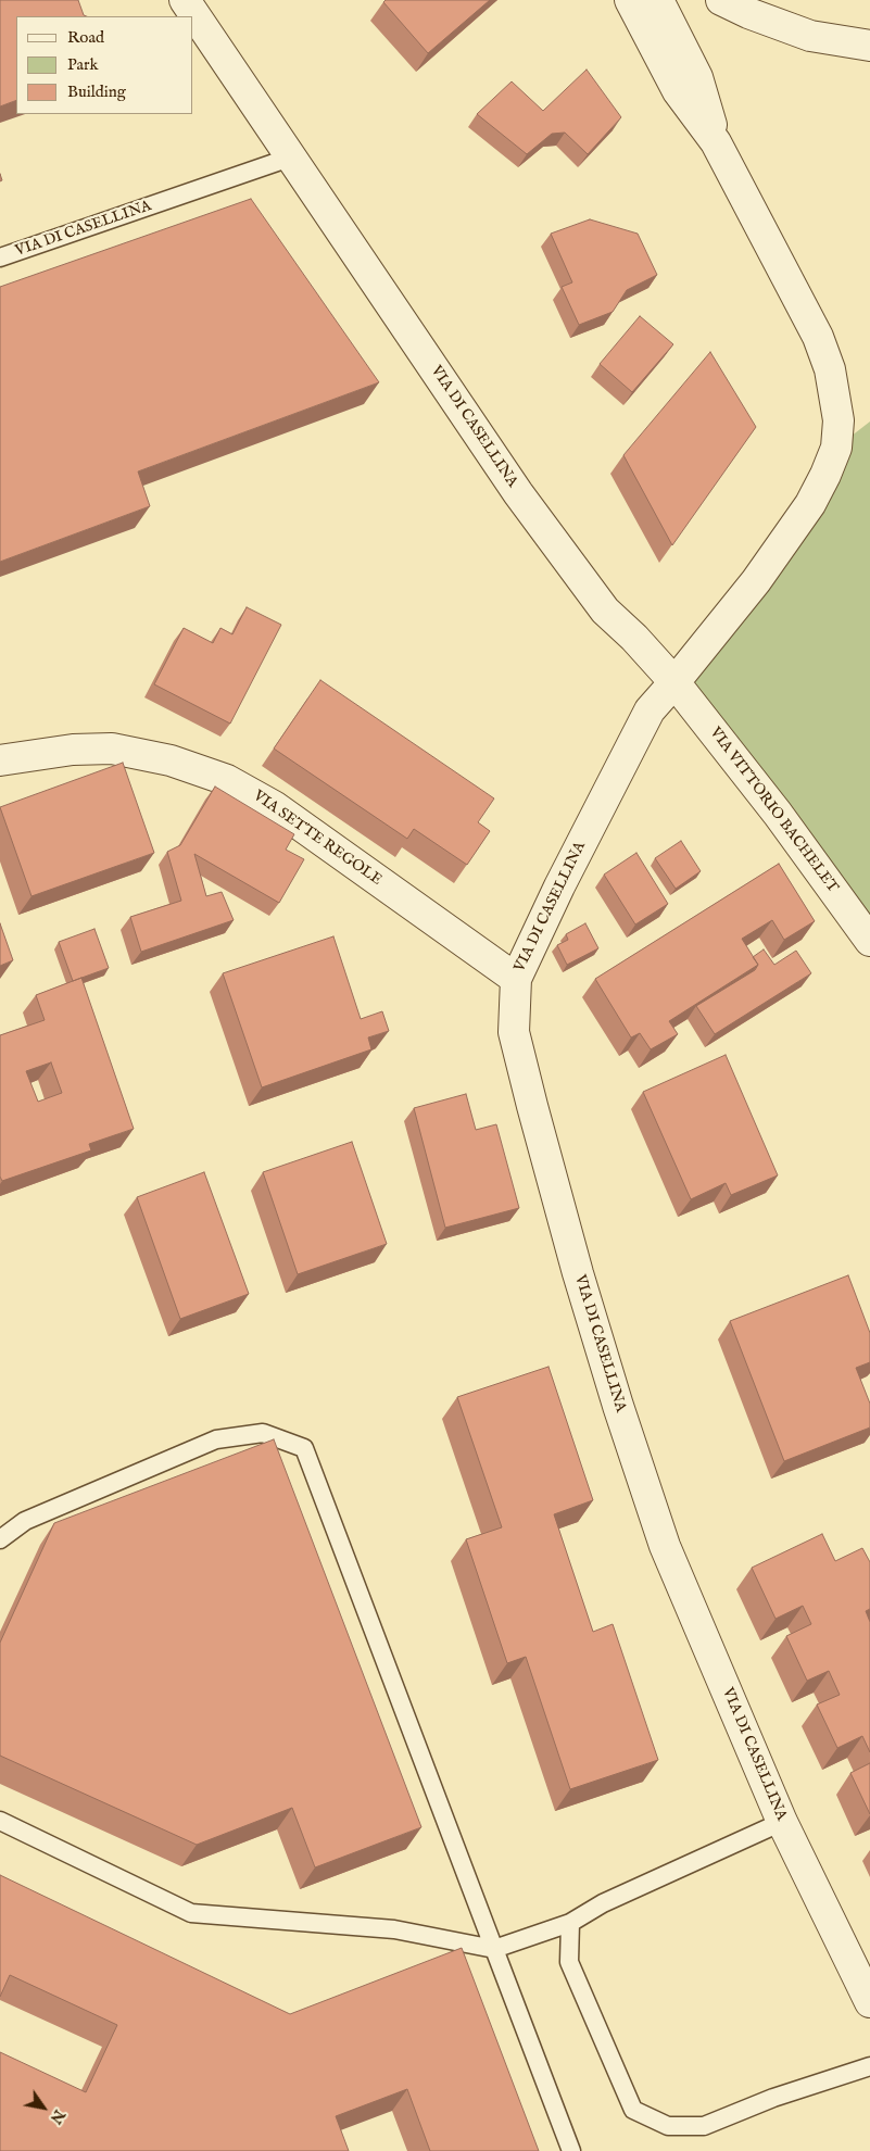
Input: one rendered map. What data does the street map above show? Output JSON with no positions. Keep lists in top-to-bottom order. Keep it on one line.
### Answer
{"streets":{"street":["VIA DI CASELLINA","VIA VITTORIO BACHELET","VIA SETTE REGOLE"]},"crossings":[["VIA DI CASELLINA","VIA VITTORIO BACHELET"],["VIA DI CASELLINA","VIA SETTE REGOLE"]],"legend":["Road","Park","Building"],"north":"bottom right"}
